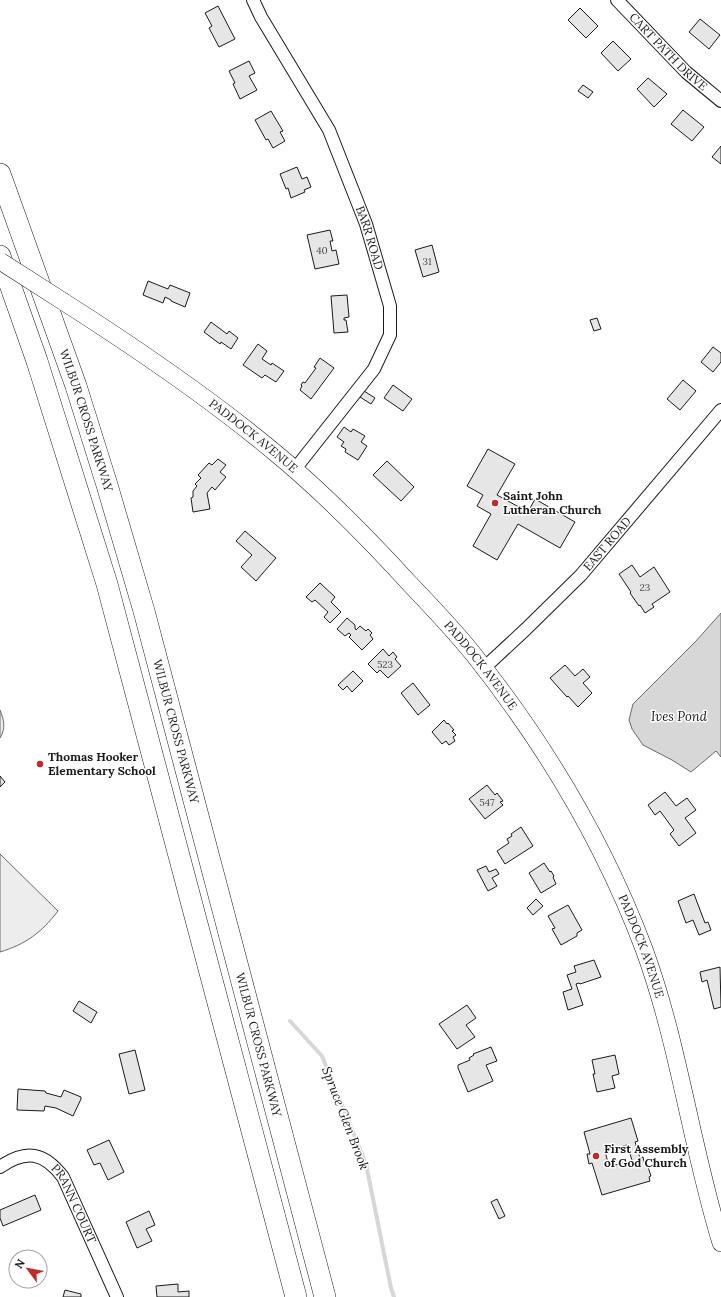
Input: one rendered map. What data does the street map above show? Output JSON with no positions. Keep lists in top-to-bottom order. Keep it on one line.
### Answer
{"streets":{"highway":["WILBUR CROSS PARKWAY"],"main road":["PADDOCK AVENUE"],"street":["CART PATH DRIVE","BARR ROAD","EAST ROAD","PRANN COURT"]},"crossings":[["BARR ROAD","PADDOCK AVENUE"],["PADDOCK AVENUE","EAST ROAD"]],"water":["Ives Pond","Spruce Glen Brook"],"places":["Saint John Lutheran Church","Thomas Hooker Elementary School","First Assembly of God Church"],"house_numbers":["40","31","23","523","547"],"north":"top left"}
